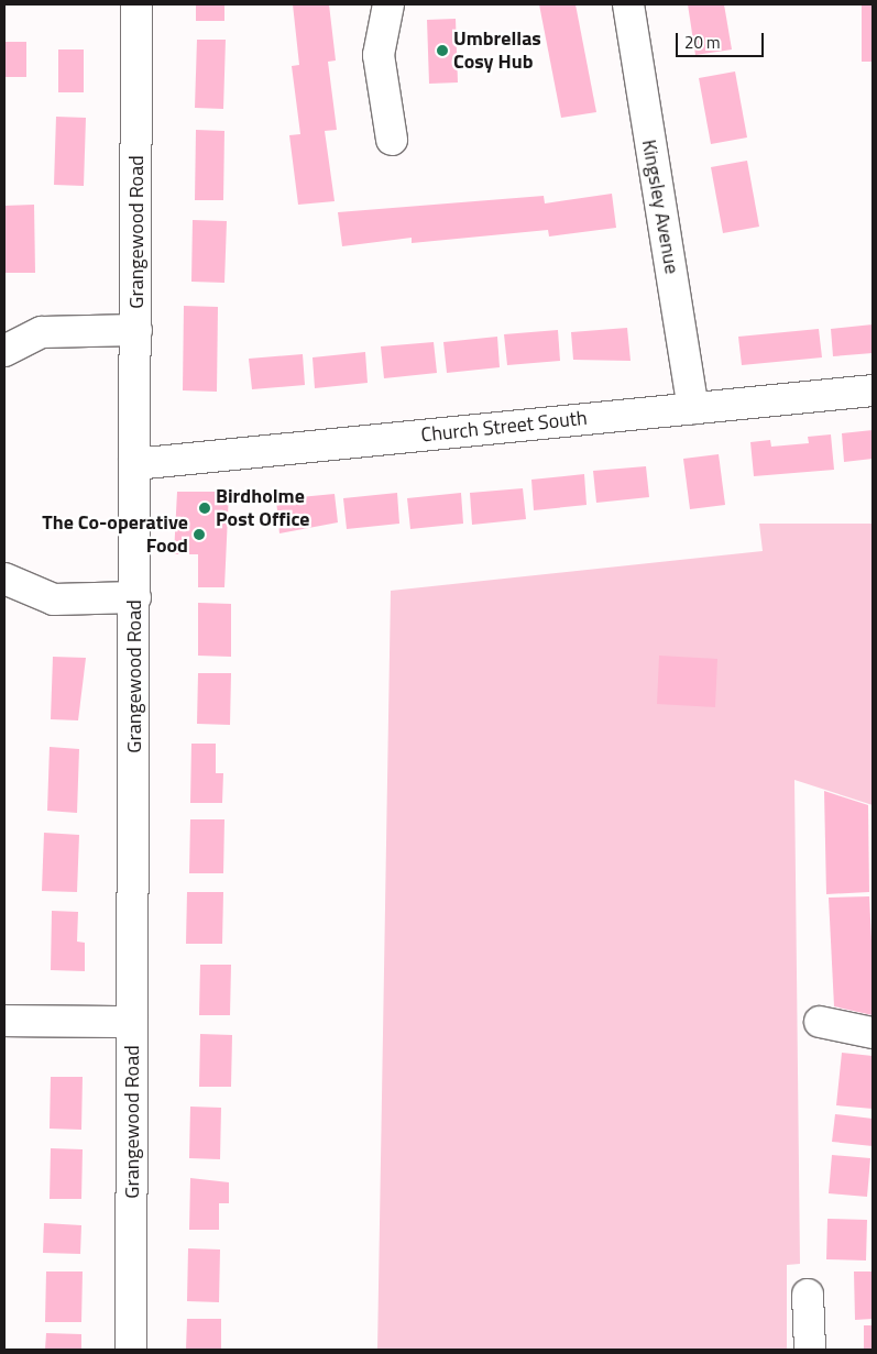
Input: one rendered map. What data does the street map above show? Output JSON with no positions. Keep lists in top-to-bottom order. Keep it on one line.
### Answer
{"streets":{"street":["Kingsley Avenue","Grangewood Road","Church Street South"]},"crossings":[["Kingsley Avenue","Church Street South"],["Grangewood Road","Church Street South"]],"places":["Umbrellas Cosy Hub","Birdholme Post Office","The Co-operative Food"],"scale_bar":"20 m"}
